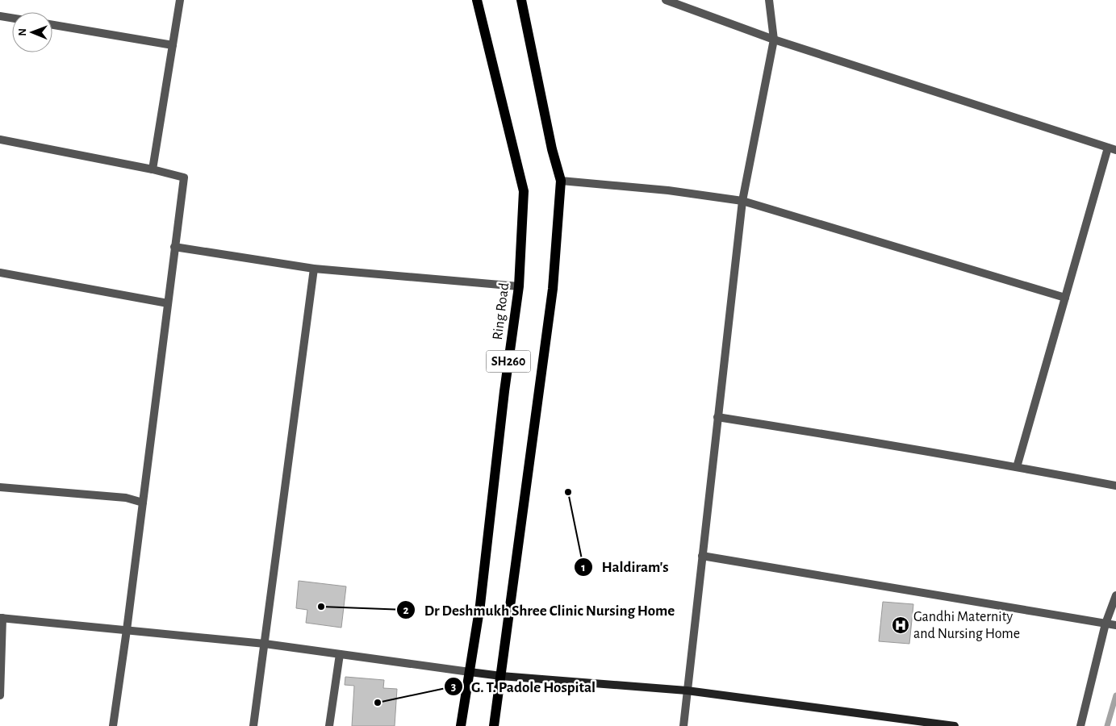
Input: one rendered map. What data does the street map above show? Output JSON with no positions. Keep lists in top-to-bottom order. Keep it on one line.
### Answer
{"streets":{"main road":["Ring Road","SH260"]},"places":{"other":["Haldiram's","Dr Deshmukh Shree Clinic Nursing Home","G. T. Padole Hospital"],"hospital":["Gandhi Maternity and Nursing Home"]},"north":"left"}
